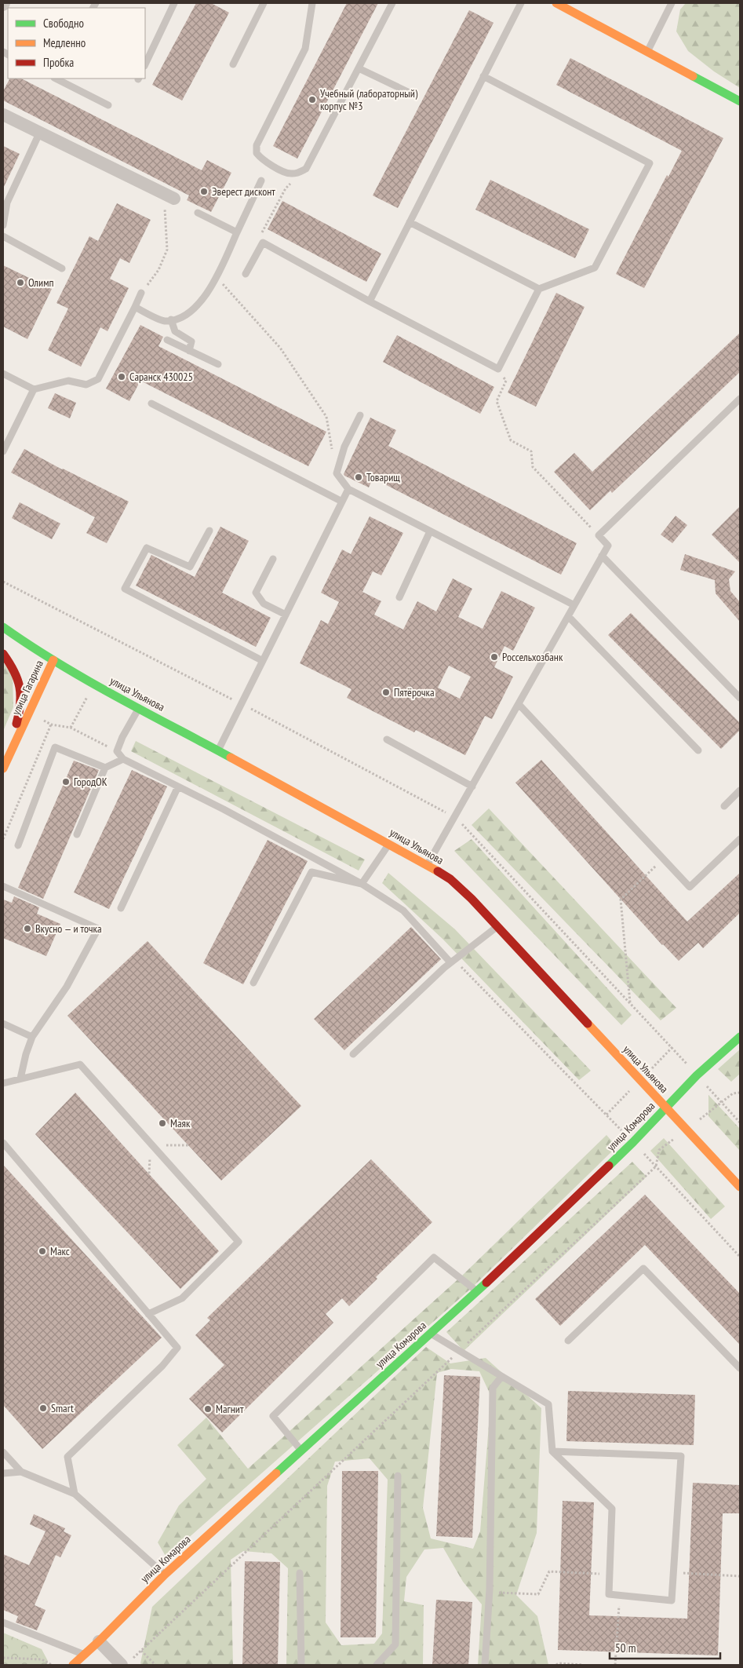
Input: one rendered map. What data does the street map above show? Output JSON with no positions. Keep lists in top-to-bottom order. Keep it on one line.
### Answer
{"streets":{"street":["улица Гагарина","улица Ульянова","улица Комарова"]},"crossings":[["улица Гагарина","улица Ульянова"],["улица Ульянова","улица Комарова"]],"places":["Учебный (лабораторный) корпус №3","Эверест дисконт","Олимп","Саранск 430025","Товарищ","Россельхозбанк","Пятёрочка","ГородОК","Вкусно — и точка","Маяк","Макс","Smart","Магнит"],"legend":["Свободно","Медленно","Пробка"],"scale_bar":"50 m"}
